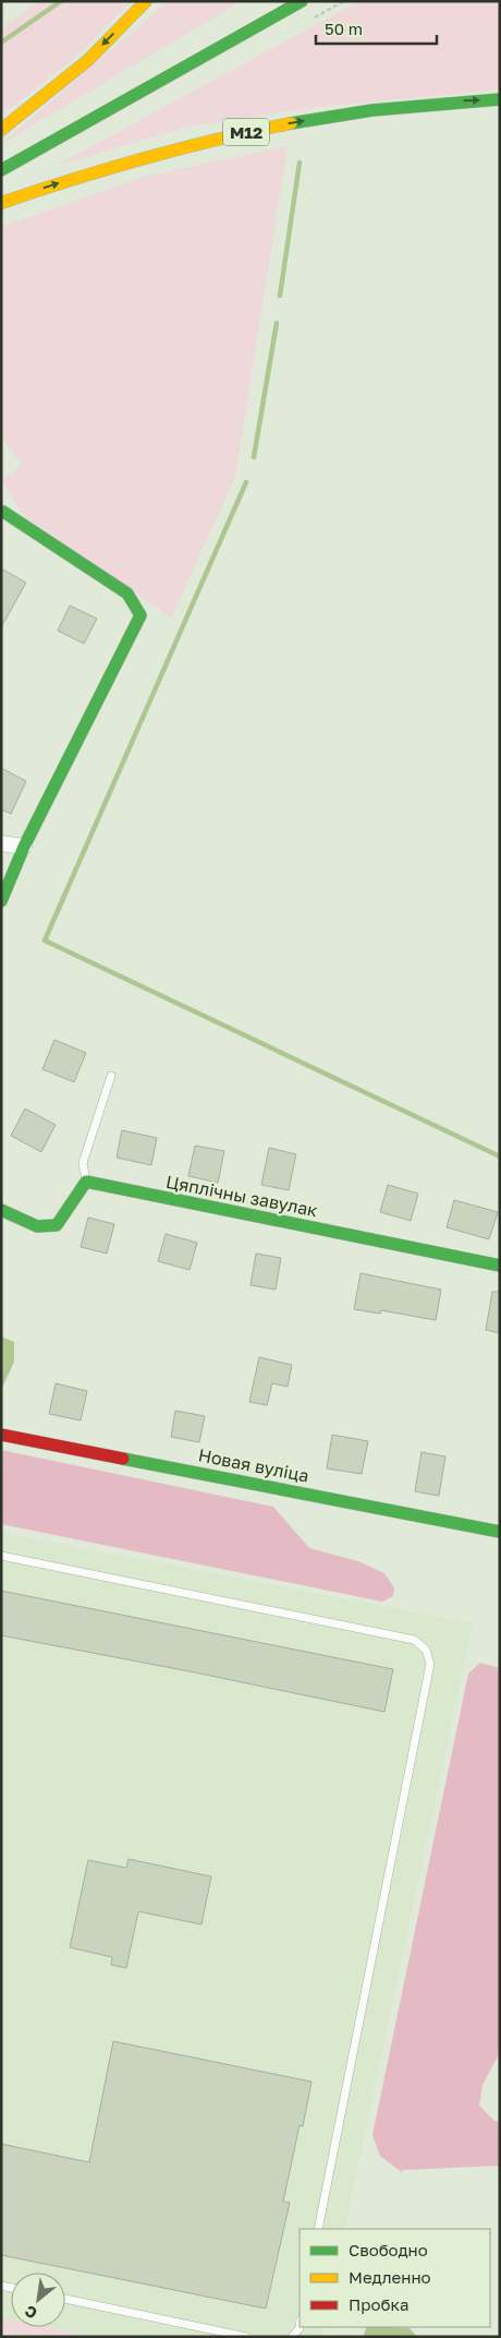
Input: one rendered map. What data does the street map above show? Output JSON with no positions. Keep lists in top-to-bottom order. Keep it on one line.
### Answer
{"streets":{"main road":["М12","Цяплічны завулак","Новая вуліца"]},"legend":["Свободно","Медленно","Пробка"],"scale_bar":"50 m","north":"bottom left"}
